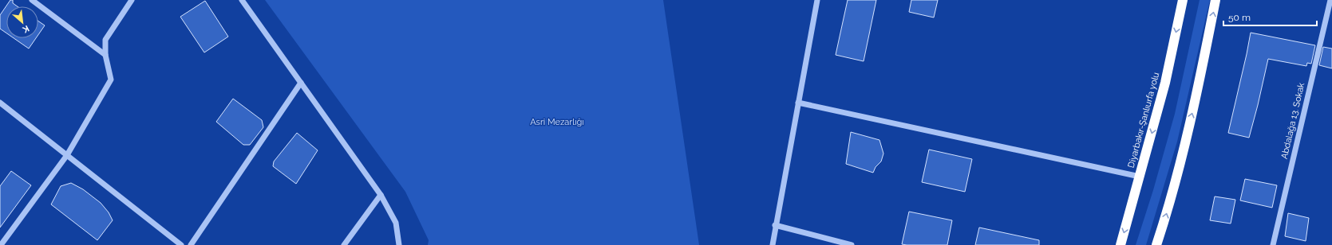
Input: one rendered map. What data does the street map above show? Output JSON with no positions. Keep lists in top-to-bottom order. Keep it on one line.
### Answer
{"streets":{"highway":["Diyarbakır-Şanlıurfa yolu"],"street":["Abdalağa 13. Sokak"]},"parks":["Asri Mezarlığı"],"scale_bar":"50 m","north":"bottom right"}
